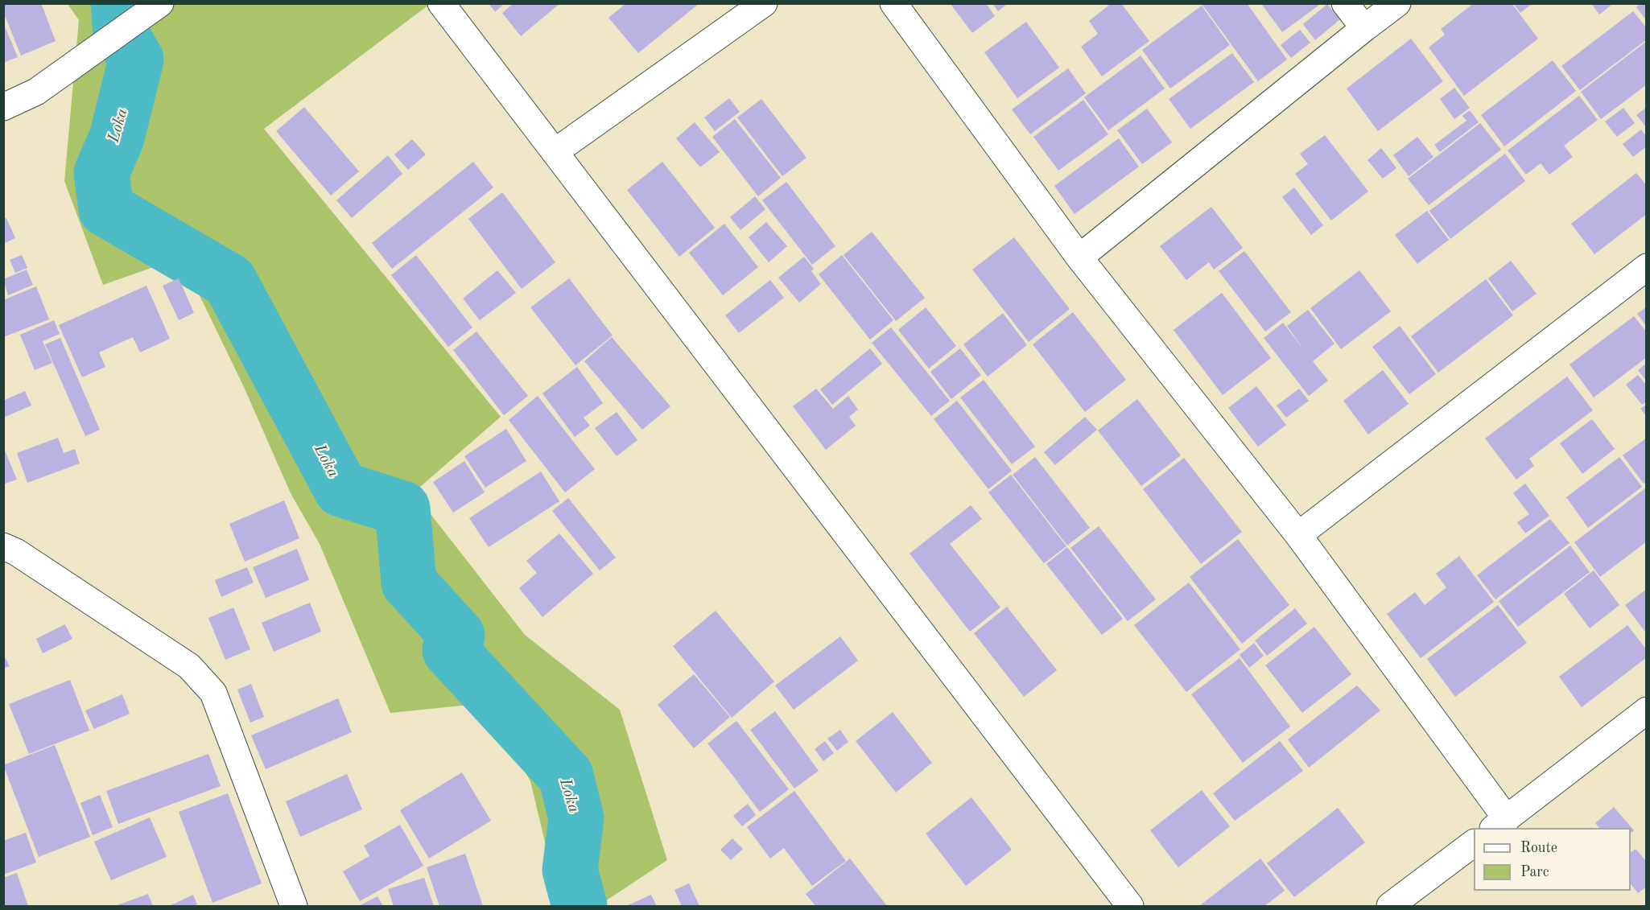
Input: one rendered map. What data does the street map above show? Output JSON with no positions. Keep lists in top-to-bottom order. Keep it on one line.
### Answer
{"water":["Loka"],"legend":["Route","Parc"]}
